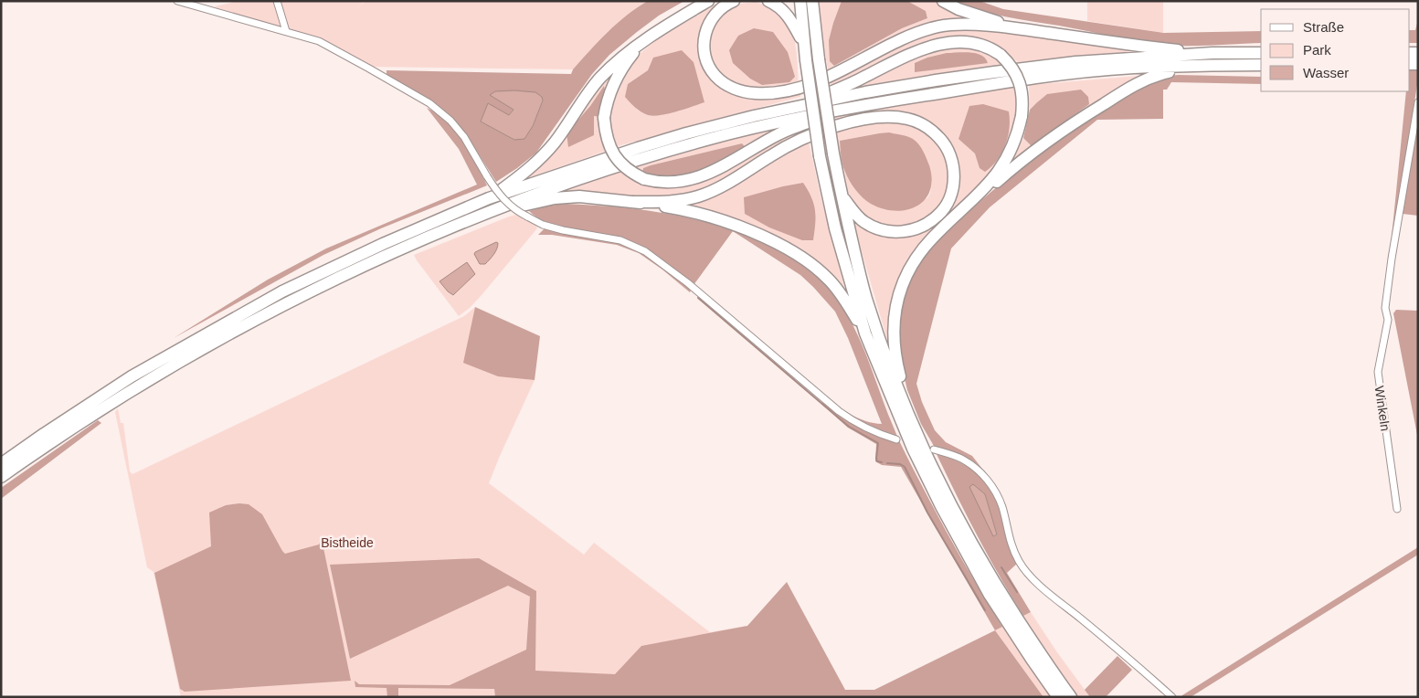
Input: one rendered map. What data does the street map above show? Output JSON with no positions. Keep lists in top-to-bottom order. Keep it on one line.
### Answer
{"streets":{"street":["Winkeln"]},"parks":["Bistheide"],"legend":["Straße","Park","Wasser"]}
